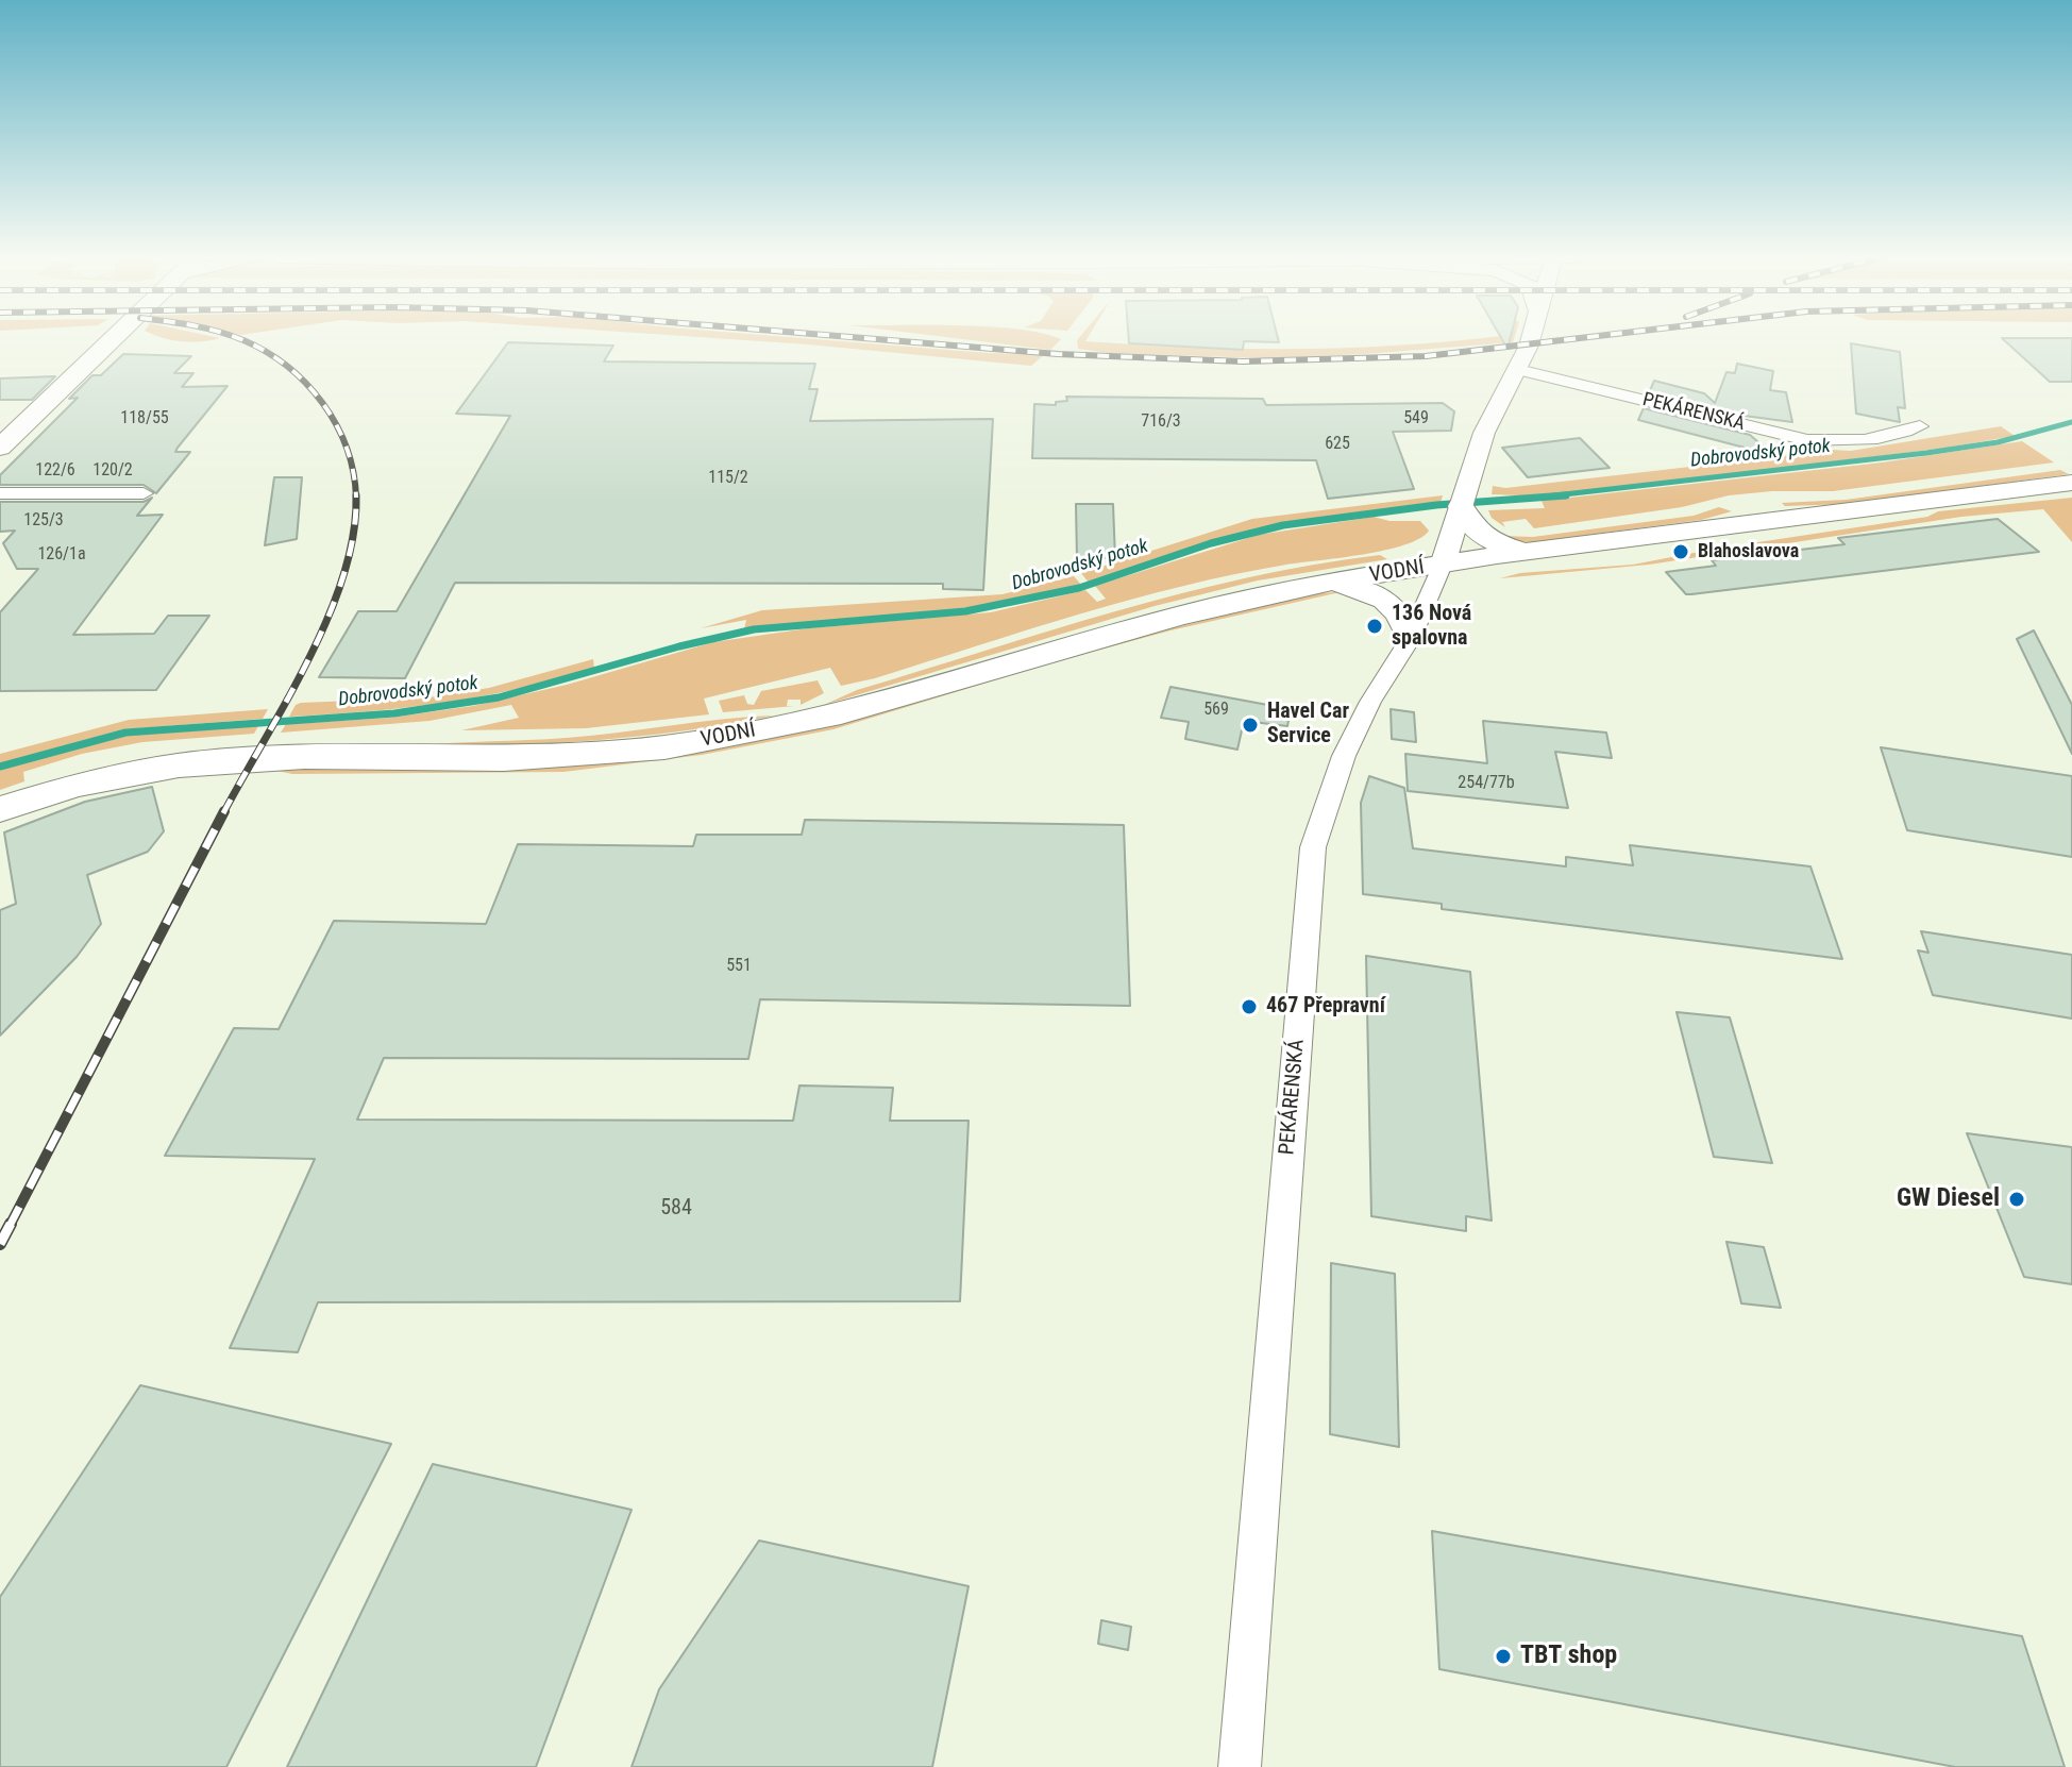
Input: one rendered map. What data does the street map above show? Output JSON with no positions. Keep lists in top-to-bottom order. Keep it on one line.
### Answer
{"streets":{"main road":["VODNÍ"],"street":["PEKÁRENSKÁ"]},"crossings":[["PEKÁRENSKÁ","VODNÍ"]],"water":["Dobrovodský potok"],"places":["Blahoslavova","136 Nová spalovna","Havel Car Service","467 Přepravní","GW Diesel","TBT shop"],"house_numbers":["118/55","549","716/3","625","122/6","120/2","115/2","125/3","126/1a","569","254/77b","551","584"]}
